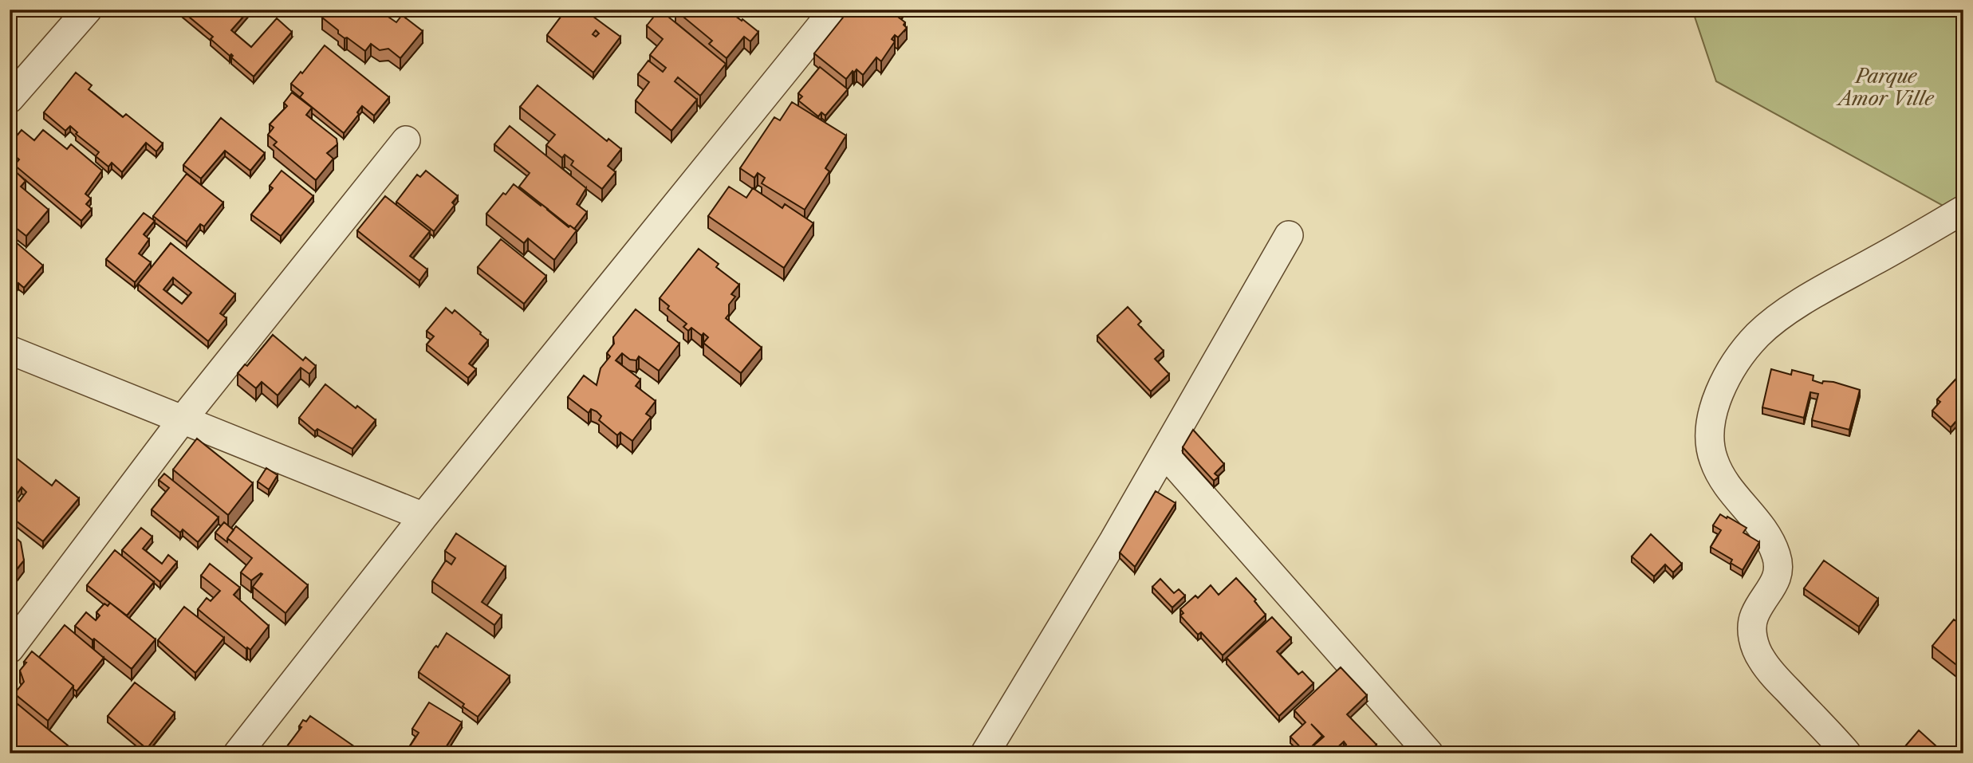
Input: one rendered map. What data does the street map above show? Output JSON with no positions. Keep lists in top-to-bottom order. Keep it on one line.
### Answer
{"parks":["Parque Amor Ville"]}
